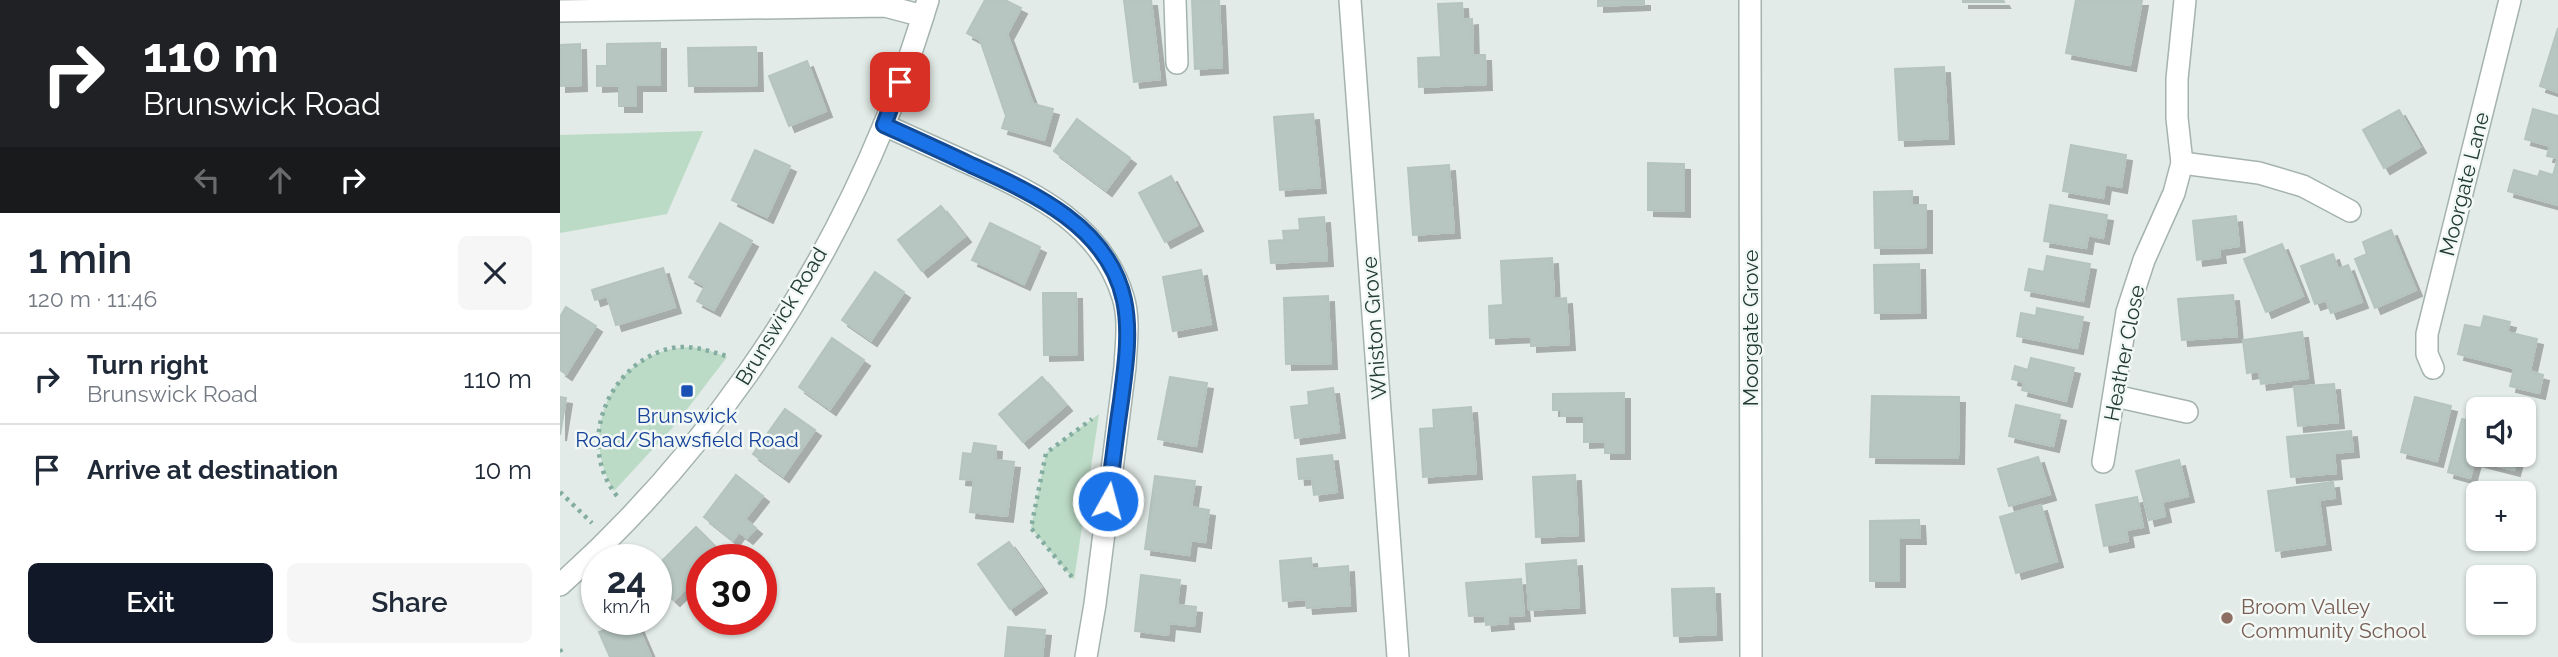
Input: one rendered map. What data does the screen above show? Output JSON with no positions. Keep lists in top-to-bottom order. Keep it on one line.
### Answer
{"streets":{"street":["Moorgate Lane","Brunswick Road","Whiston Grove","Moorgate Grove","Heather Close"]},"places":{"transit":["Brunswick Road/Shawsfield Road"],"other":["Broom Valley Community School"]},"page":{"turn":["110 m","Brunswick Road"],"heading":["1 min","120 m · 11:46"],"list":[{"name":"Turn right","note":"Brunswick Road","value":"110 m"},{"name":"Arrive at destination","value":"10 m"}],"map_buttons":["+","−"],"speed":"24 km/h","limit":"30","buttons":["Exit","Share"]}}
